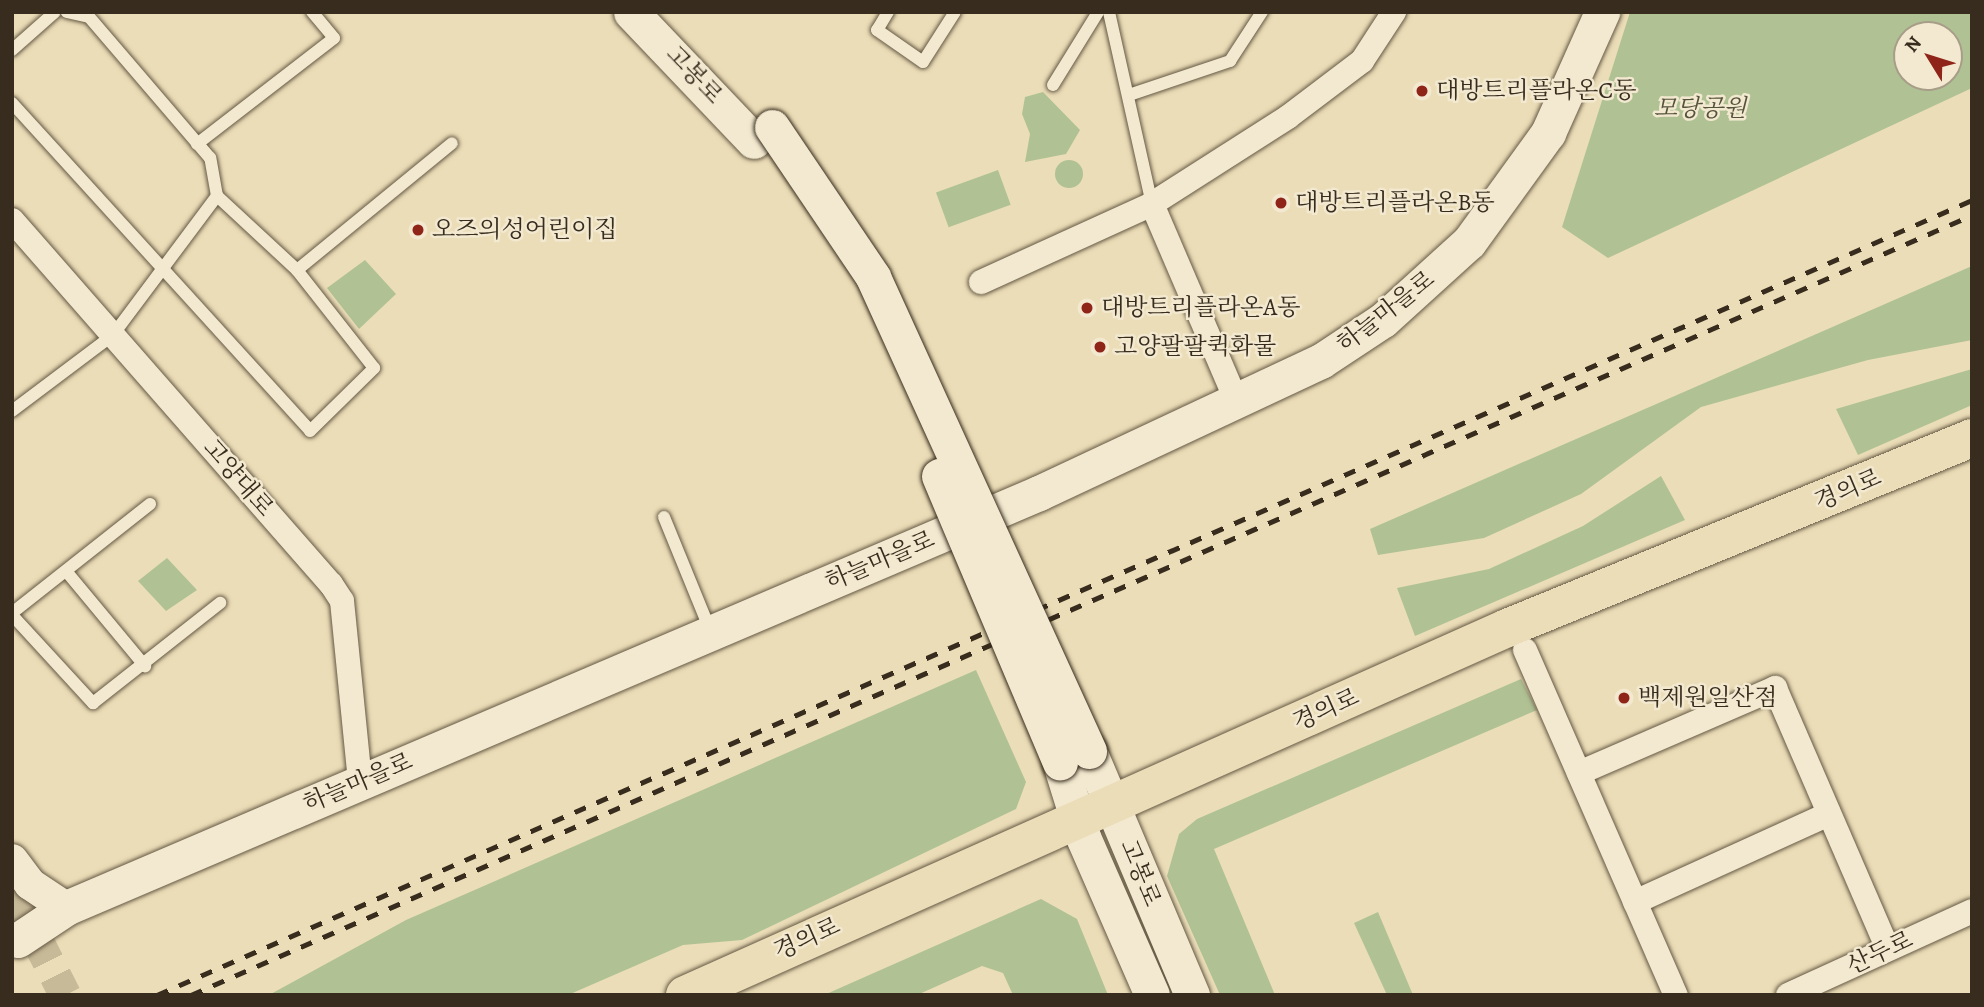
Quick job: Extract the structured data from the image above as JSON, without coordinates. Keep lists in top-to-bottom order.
{
  "streets": {
    "main road": ["고봉로", "하늘마을로", "경의로"],
    "street": ["고양대로", "산두로"]
  },
  "crossings": [
    ["고봉로", "경의로"],
    ["하늘마을로", "고양대로"]
  ],
  "parks": ["모당공원"],
  "places": [
    "대방트리플라온C동",
    "대방트리플라온B동",
    "오즈의성어린이집",
    "대방트리플라온A동",
    "고양팔팔퀵화물",
    "백제원일산점"
  ],
  "north": "top left"
}
